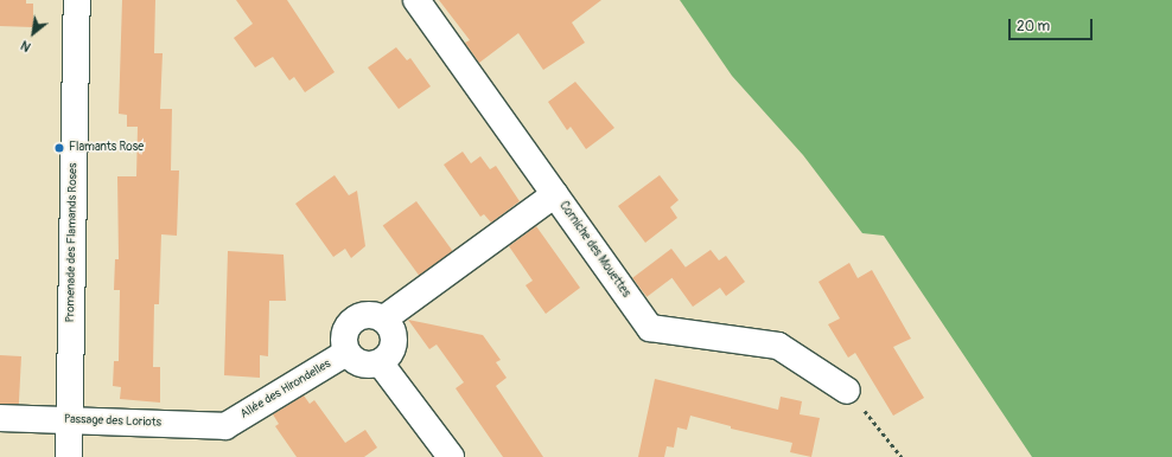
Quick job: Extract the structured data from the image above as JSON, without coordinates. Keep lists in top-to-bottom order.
{
  "streets": {
    "street": [
      "Promenade des Flamands Roses",
      "Corniche des Mouettes",
      "Allée des Hirondelles",
      "Passage des Loriots"
    ]
  },
  "crossings": [
    ["Promenade des Flamands Roses", "Passage des Loriots"],
    ["Allée des Hirondelles", "Passage des Loriots"]
  ],
  "places": ["Flamants Rose"],
  "scale_bar": "20 m",
  "north": "bottom left"
}
